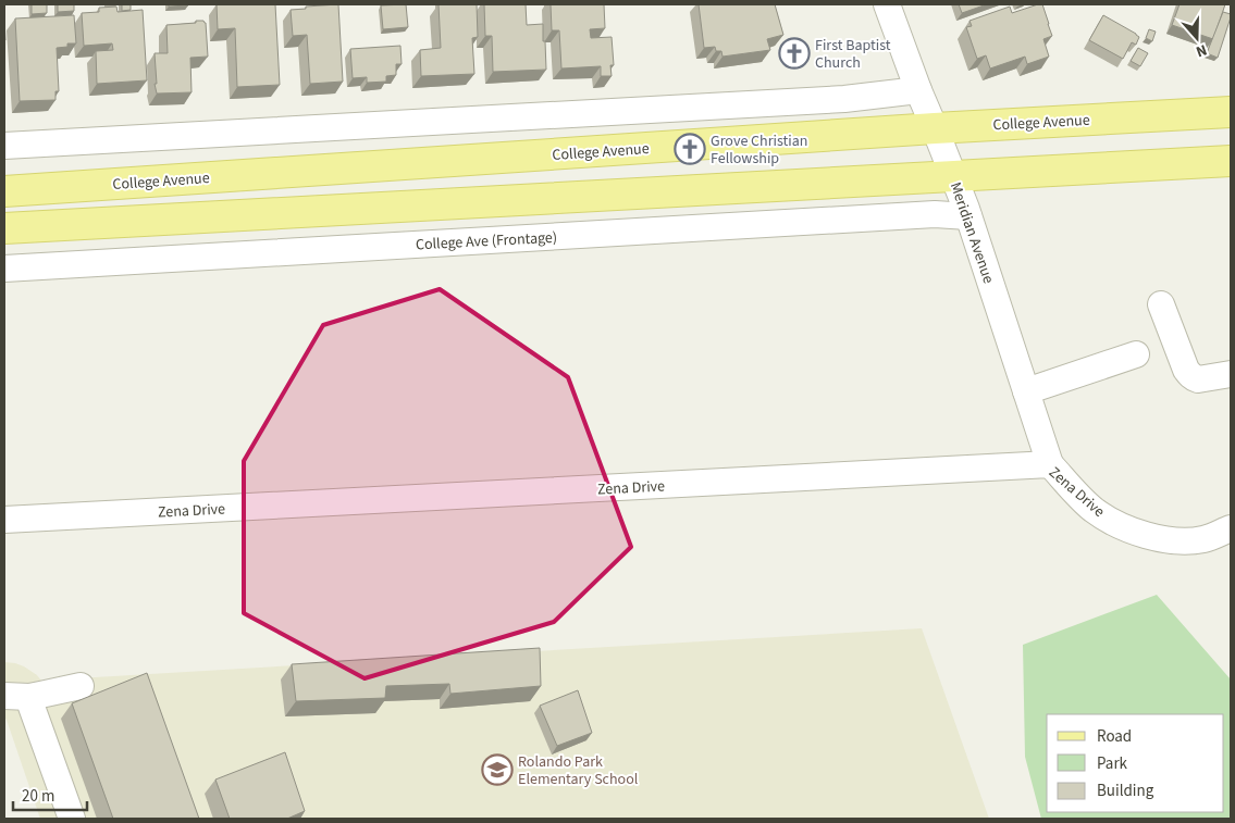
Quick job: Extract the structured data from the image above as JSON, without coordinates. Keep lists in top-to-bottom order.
{
  "streets": {
    "main road": ["College Avenue"],
    "street": ["Meridian Avenue", "College Ave (Frontage)", "Zena Drive"]
  },
  "crossings": [
    ["College Avenue", "Meridian Avenue"],
    ["Meridian Avenue", "College Ave (Frontage)"],
    ["Meridian Avenue", "Zena Drive"]
  ],
  "places": {
    "church": ["First Baptist Church", "Grove Christian Fellowship"],
    "school or university": ["Rolando Park Elementary School"]
  },
  "legend": ["Road", "Park", "Building"],
  "scale_bar": "20 m",
  "north": "bottom"
}
